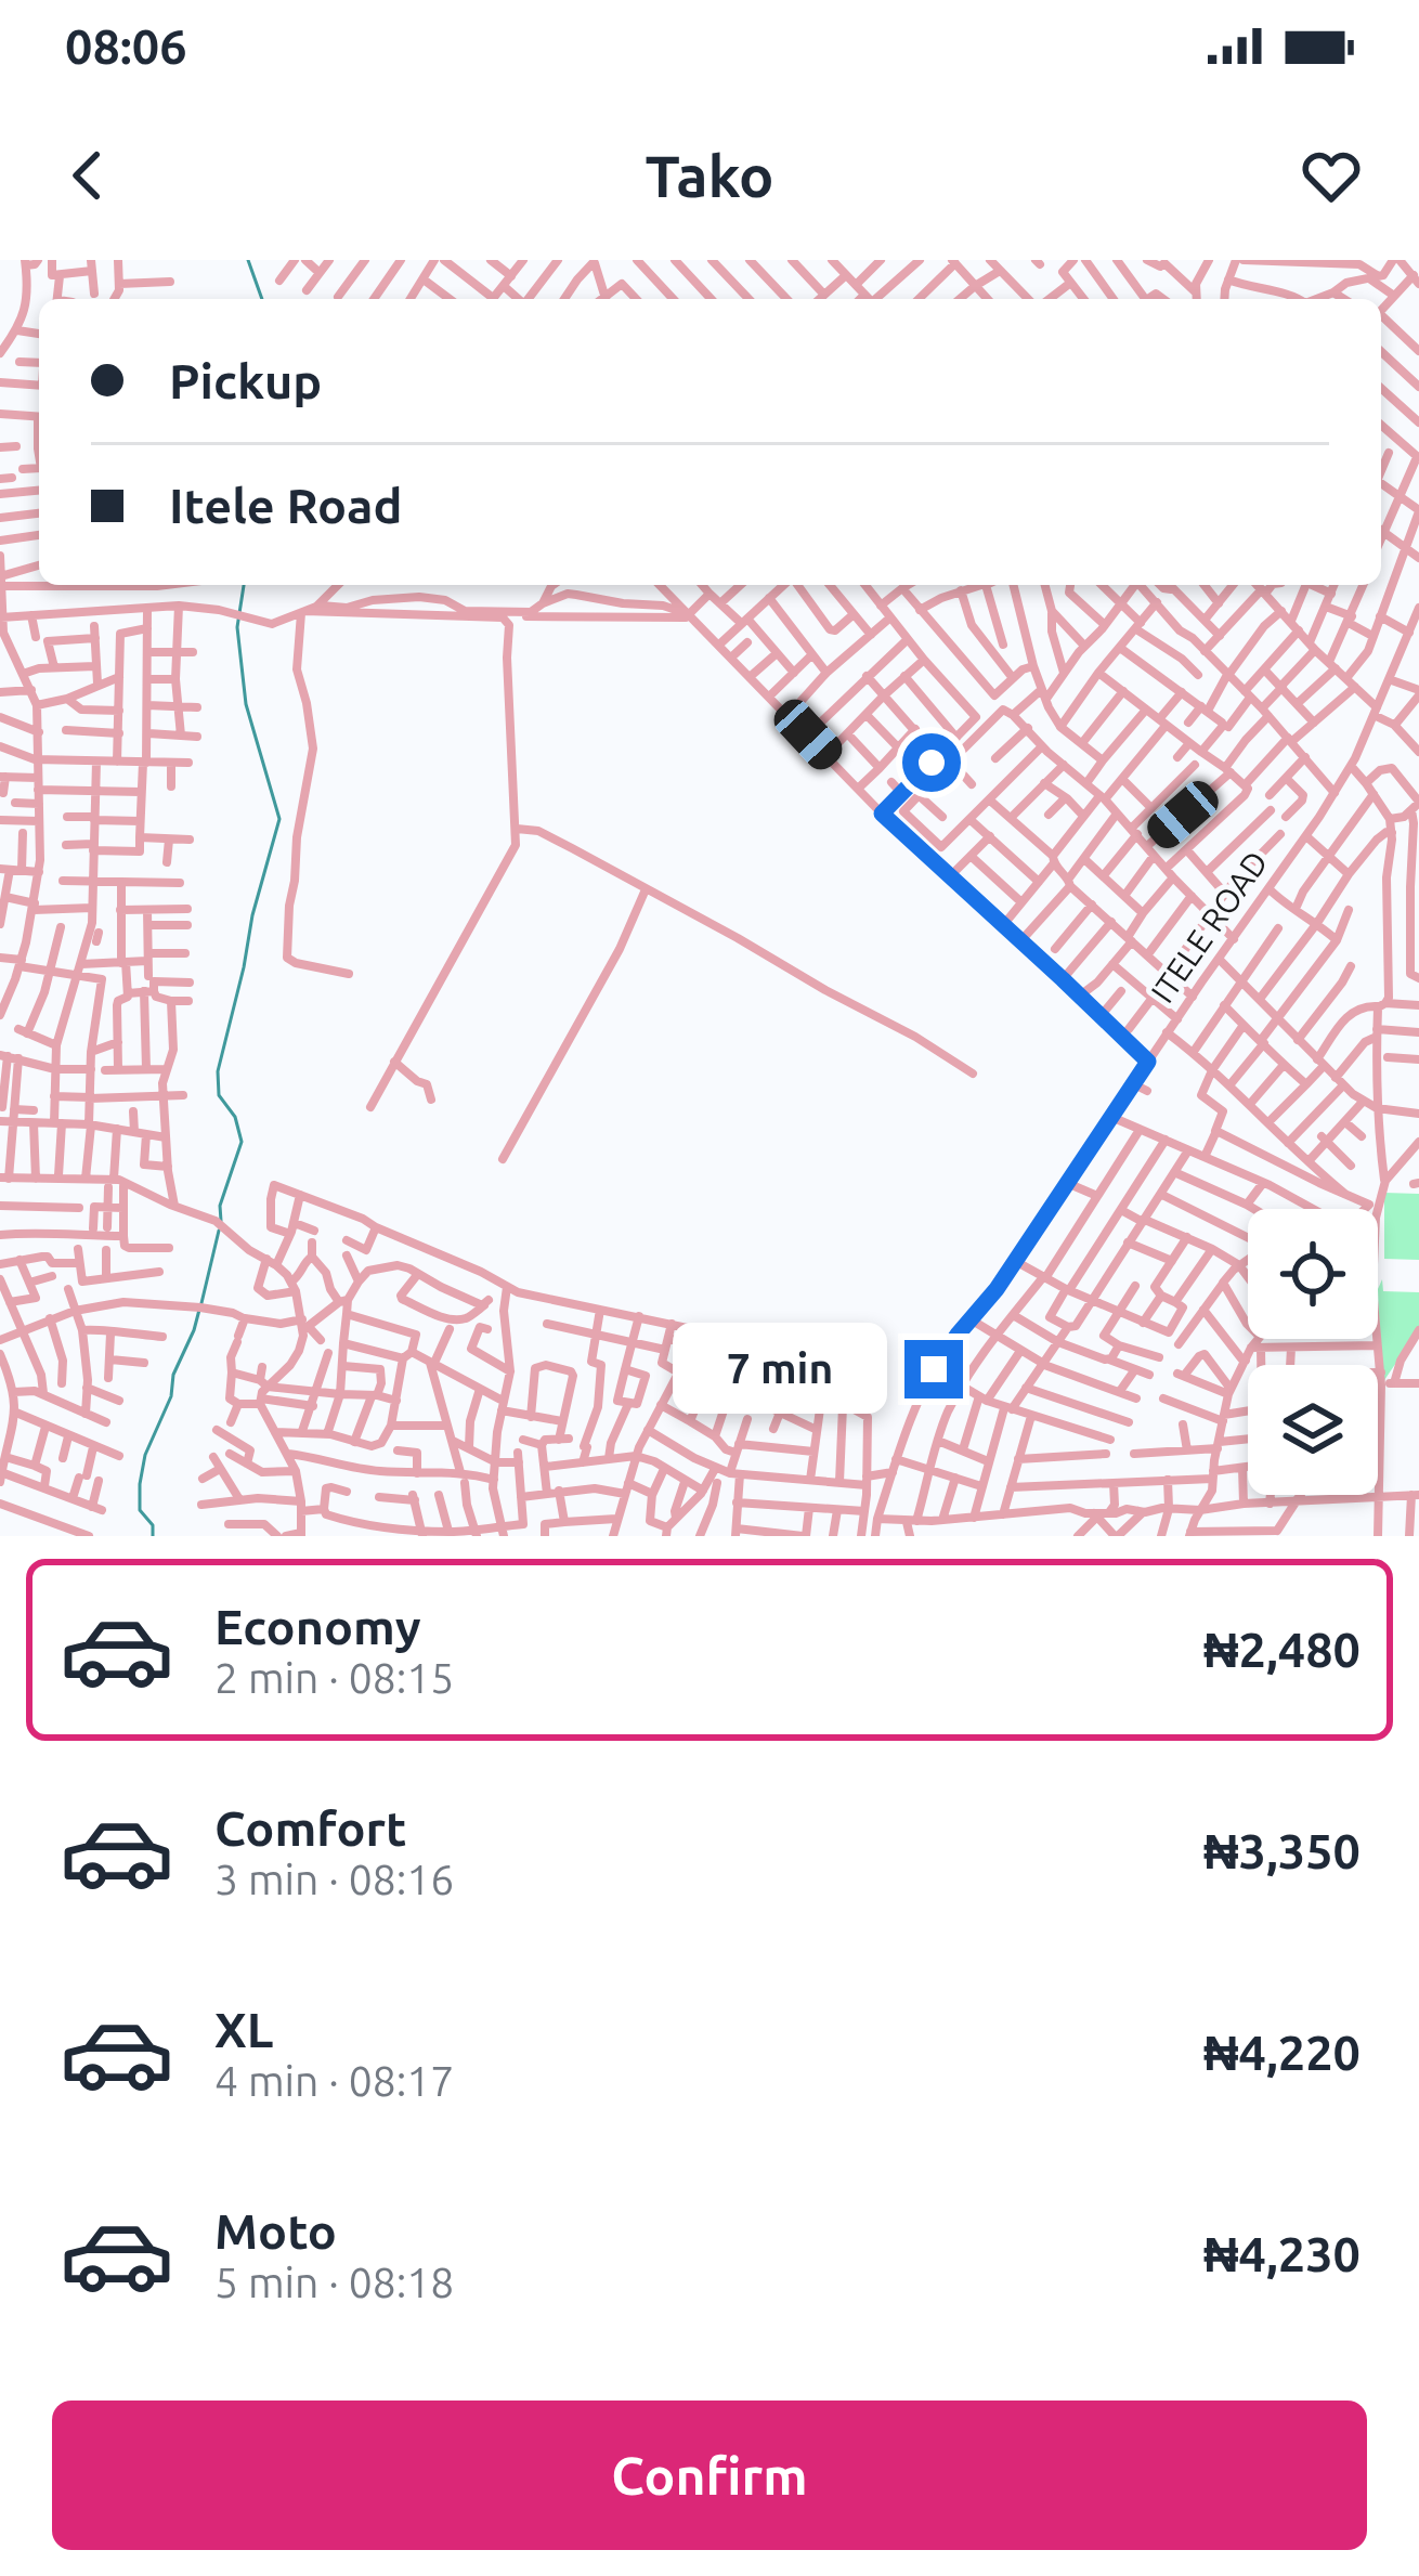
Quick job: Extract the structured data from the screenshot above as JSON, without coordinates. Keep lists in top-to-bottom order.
{
  "streets": {
    "street": ["ITELE ROAD"]
  },
  "page": {
    "status": "08:06",
    "header": "Tako",
    "banner": ["Pickup", "Itele Road"],
    "bubble": "7 min",
    "list": [
      {
        "name": "Economy",
        "note": "2 min · 08:15",
        "value": "₦2,480"
      },
      {
        "name": "Comfort",
        "note": "3 min · 08:16",
        "value": "₦3,350"
      },
      {
        "name": "XL",
        "note": "4 min · 08:17",
        "value": "₦4,220"
      },
      {
        "name": "Moto",
        "note": "5 min · 08:18",
        "value": "₦4,230"
      }
    ],
    "buttons": "Confirm"
  }
}
